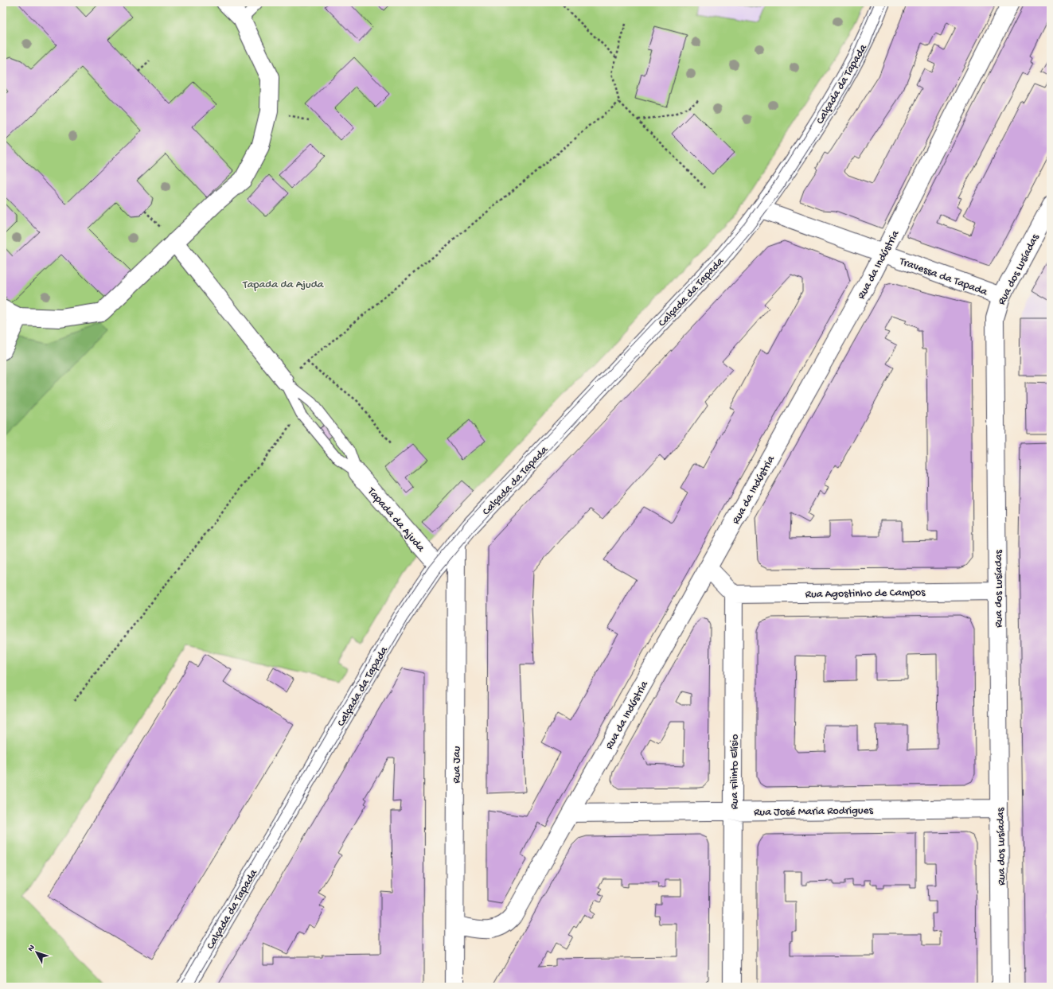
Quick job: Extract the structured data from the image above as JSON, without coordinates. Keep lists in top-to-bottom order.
{
  "streets": {
    "street": [
      "Calçada da Tapada",
      "Rua da Indústria",
      "Rua dos Lusíadas",
      "Travessa da Tapada",
      "Tapada da Ajuda",
      "Rua Agostinho de Campos",
      "Rua Jau",
      "Rua Filinto Elísio",
      "Rua José Maria Rodrigues"
    ]
  },
  "crossings": [
    ["Calçada da Tapada", "Travessa da Tapada"],
    ["Calçada da Tapada", "Tapada da Ajuda"],
    ["Calçada da Tapada", "Rua Jau"],
    ["Rua da Indústria", "Travessa da Tapada"],
    ["Rua da Indústria", "Rua Jau"],
    ["Rua da Indústria", "Rua José Maria Rodrigues"],
    ["Rua dos Lusíadas", "Travessa da Tapada"],
    ["Rua dos Lusíadas", "Rua Agostinho de Campos"],
    ["Rua dos Lusíadas", "Rua José Maria Rodrigues"],
    ["Rua Agostinho de Campos", "Rua Filinto Elísio"],
    ["Rua Filinto Elísio", "Rua José Maria Rodrigues"]
  ],
  "parks": ["Tapada da Ajuda"],
  "north": "top left"
}
